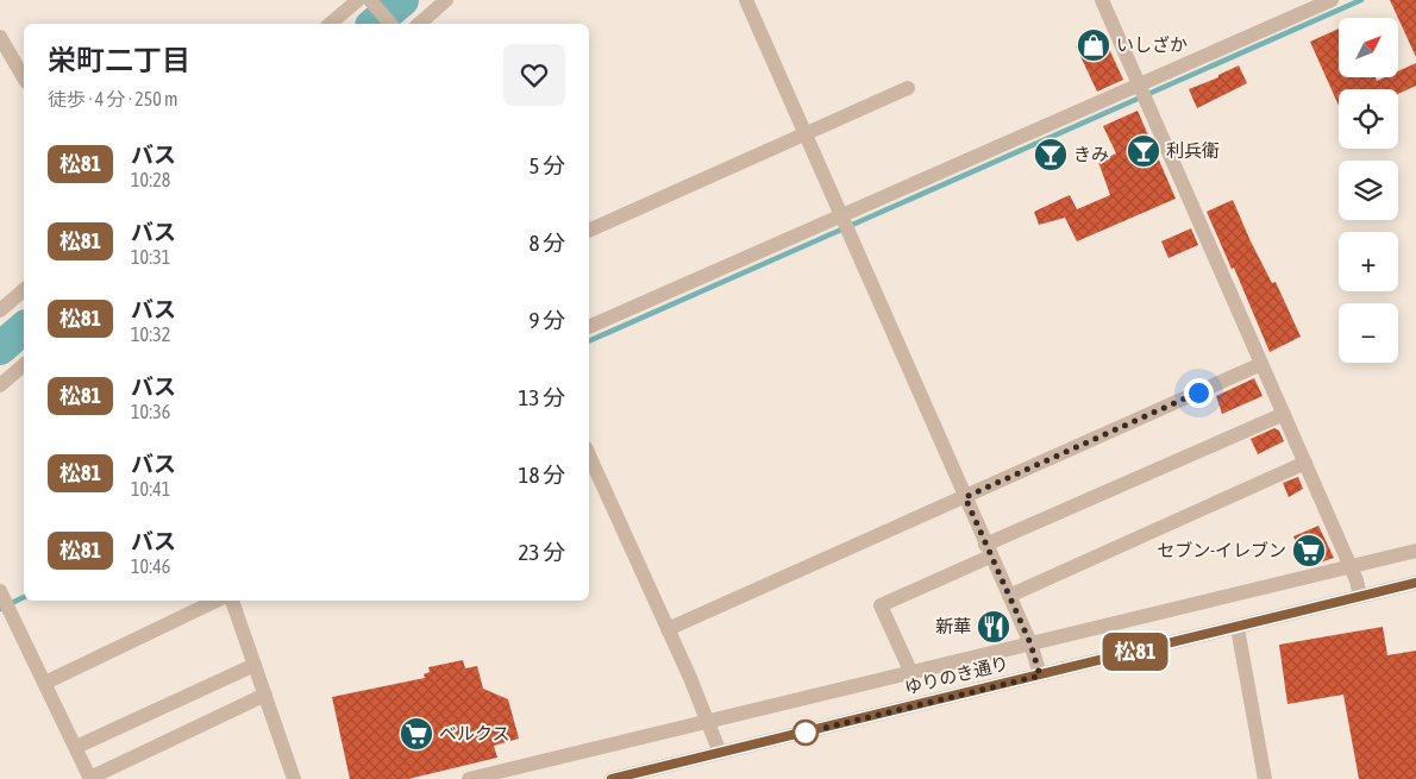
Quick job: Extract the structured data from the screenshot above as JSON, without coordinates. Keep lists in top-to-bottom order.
{
  "streets": {
    "street": ["ゆりのき通り"]
  },
  "places": {
    "shop": ["いしざか"],
    "bar": ["利兵衛", "きみ"],
    "supermarket": ["セブン-イレブン", "ベルクス"],
    "restaurant": ["新華"]
  },
  "lines": ["bus line 松81"],
  "north": "top right",
  "page": {
    "on_map": "松81",
    "map_buttons": ["+", "−"],
    "heading": ["栄町二丁目", "徒歩 · 4 分 · 250 m"],
    "list": [
      {
        "mark": "松81",
        "name": "バス",
        "note": "10:28",
        "value": "5 分"
      },
      {
        "mark": "松81",
        "name": "バス",
        "note": "10:31",
        "value": "8 分"
      },
      {
        "mark": "松81",
        "name": "バス",
        "note": "10:32",
        "value": "9 分"
      },
      {
        "mark": "松81",
        "name": "バス",
        "note": "10:36",
        "value": "13 分"
      },
      {
        "mark": "松81",
        "name": "バス",
        "note": "10:41",
        "value": "18 分"
      },
      {
        "mark": "松81",
        "name": "バス",
        "note": "10:46",
        "value": "23 分"
      }
    ]
  }
}
